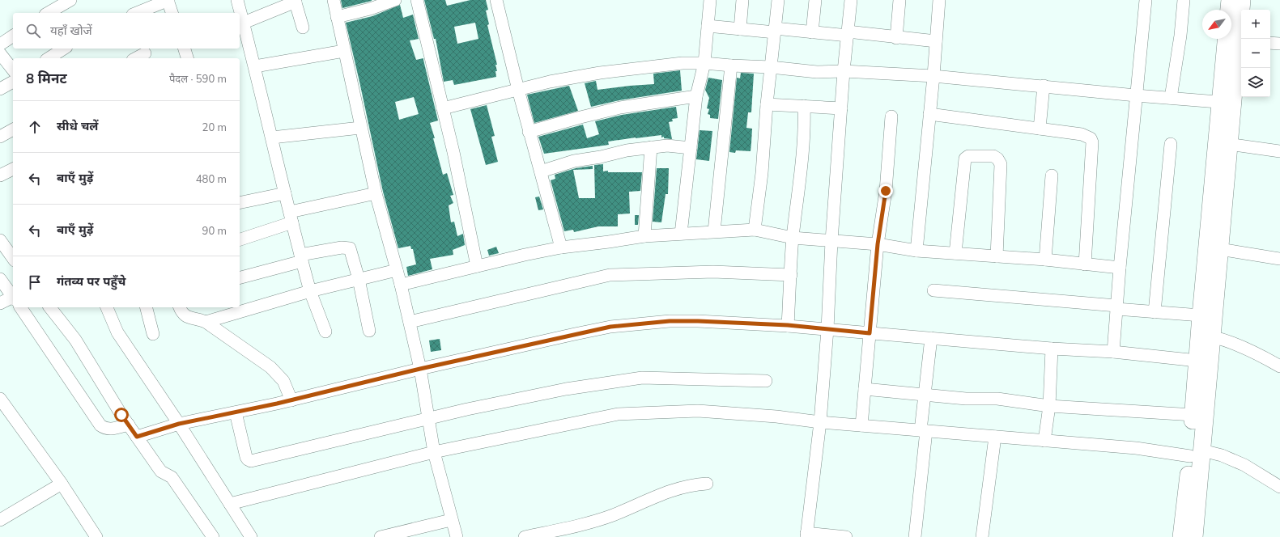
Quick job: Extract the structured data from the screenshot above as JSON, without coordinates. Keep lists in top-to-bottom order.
{
  "north": "bottom left",
  "page": {
    "map_buttons": ["+", "−"],
    "search": "यहाँ खोजें",
    "heading": ["8 मिनट", "पैदल · 590 m"],
    "list": [
      ["सीधे चलें", "20 m"],
      ["बाएँ मुड़ें", "480 m"],
      ["बाएँ मुड़ें", "90 m"],
      "गंतव्य पर पहुँचे"
    ]
  }
}
